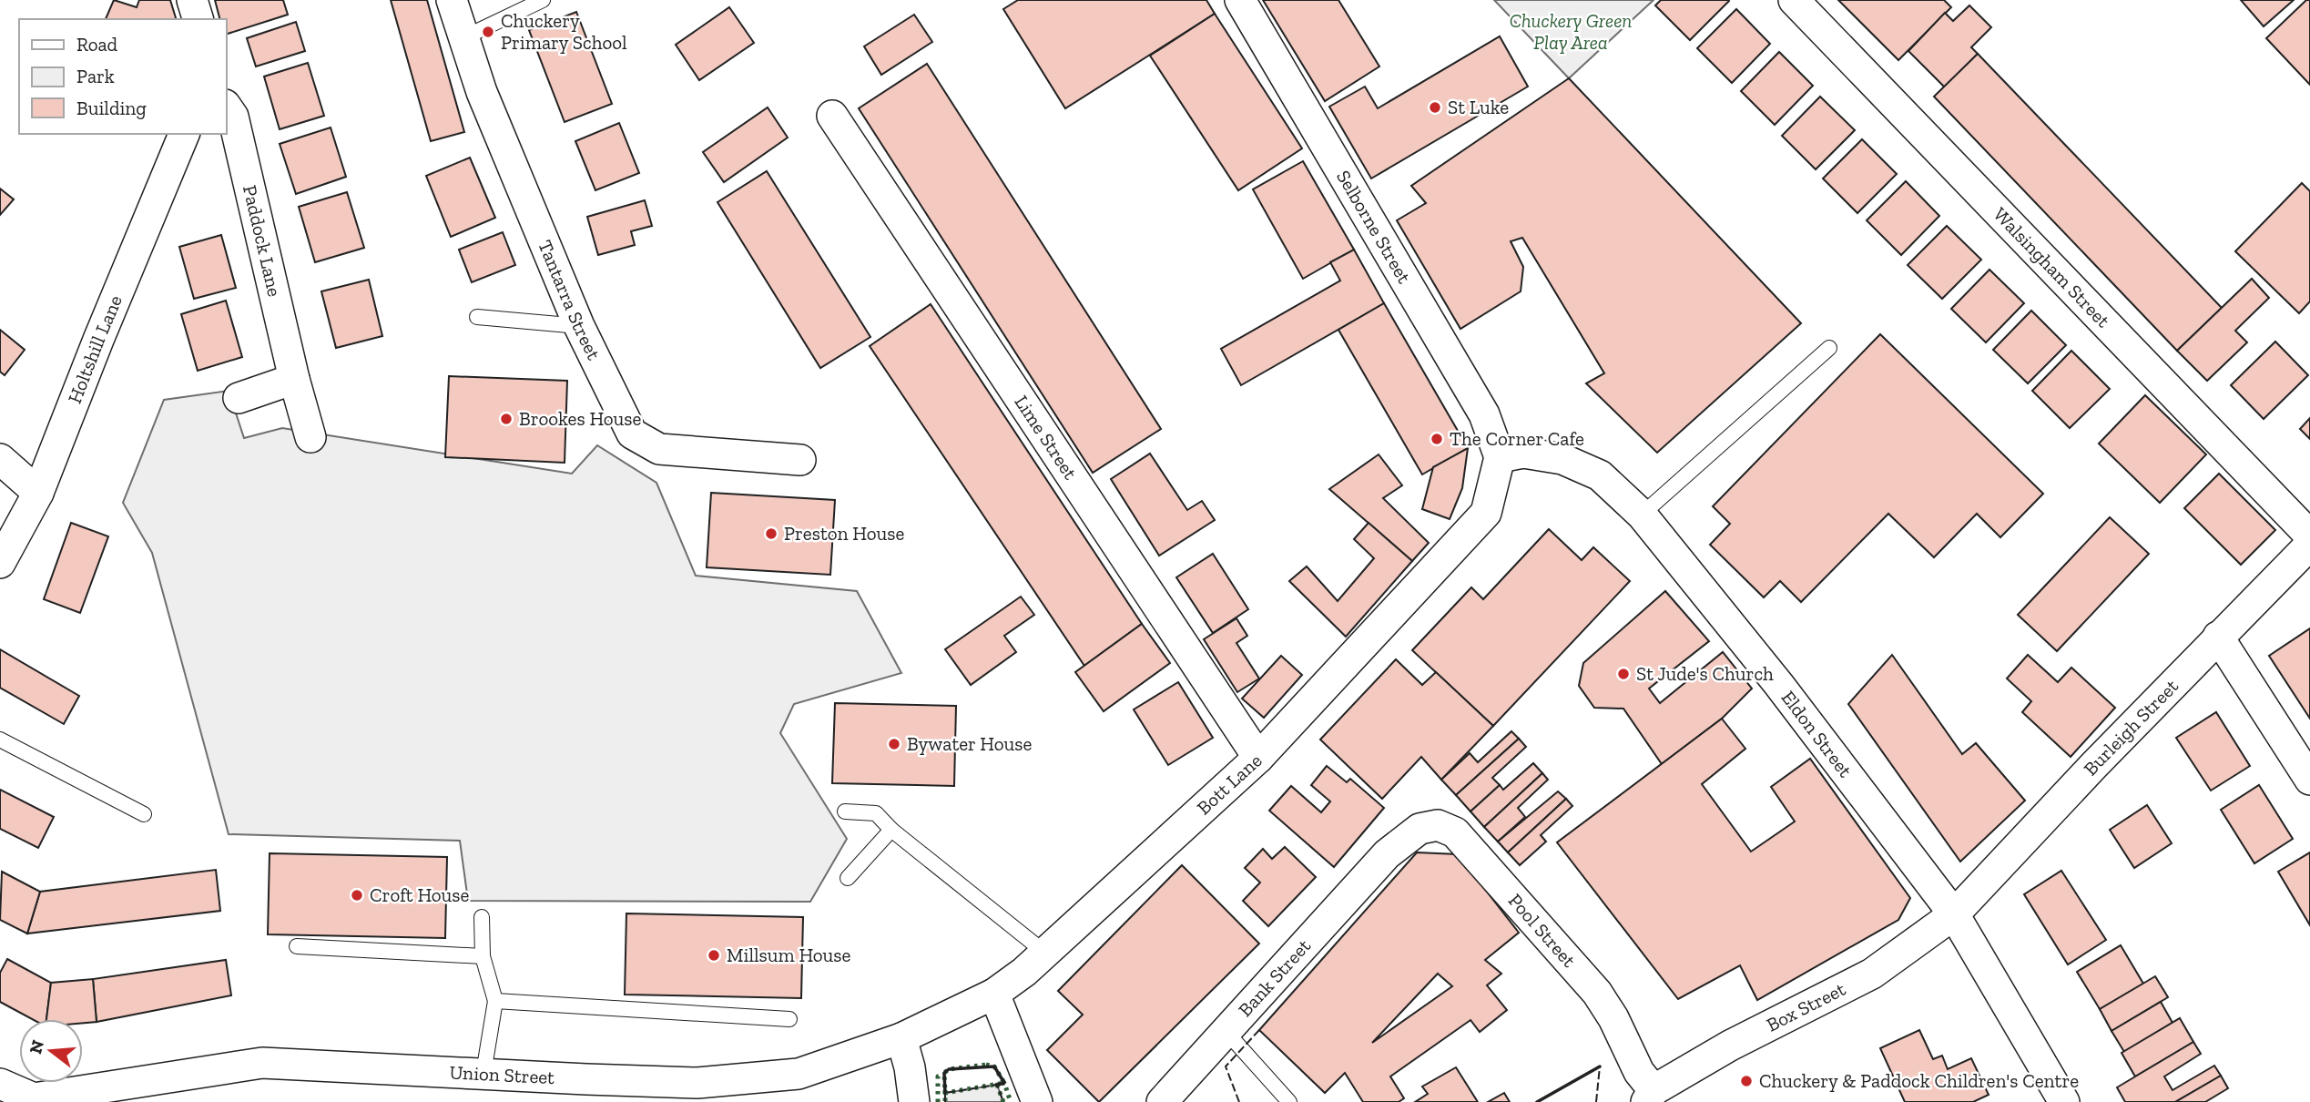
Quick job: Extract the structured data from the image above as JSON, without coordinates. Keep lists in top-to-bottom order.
{
  "streets": {
    "street": [
      "Selborne Street",
      "Paddock Lane",
      "Walsingham Street",
      "Tantarra Street",
      "Holtshill Lane",
      "Lime Street",
      "Burleigh Street",
      "Eldon Street",
      "Bott Lane",
      "Pool Street",
      "Bank Street",
      "Box Street",
      "Union Street"
    ]
  },
  "crossings": [
    ["Selborne Street", "Eldon Street"],
    ["Selborne Street", "Bott Lane"],
    ["Lime Street", "Bott Lane"],
    ["Burleigh Street", "Eldon Street"],
    ["Burleigh Street", "Box Street"],
    ["Eldon Street", "Bott Lane"],
    ["Eldon Street", "Box Street"],
    ["Bott Lane", "Union Street"],
    ["Pool Street", "Bank Street"],
    ["Pool Street", "Box Street"]
  ],
  "parks": ["Chuckery Green Play Area"],
  "places": [
    "Chuckery Primary School",
    "St Luke",
    "Brookes House",
    "The Corner Cafe",
    "Preston House",
    "St Jude's Church",
    "Bywater House",
    "Croft House",
    "Millsum House",
    "Chuckery & Paddock Children's Centre"
  ],
  "legend": ["Road", "Park", "Building"],
  "north": "left"
}
